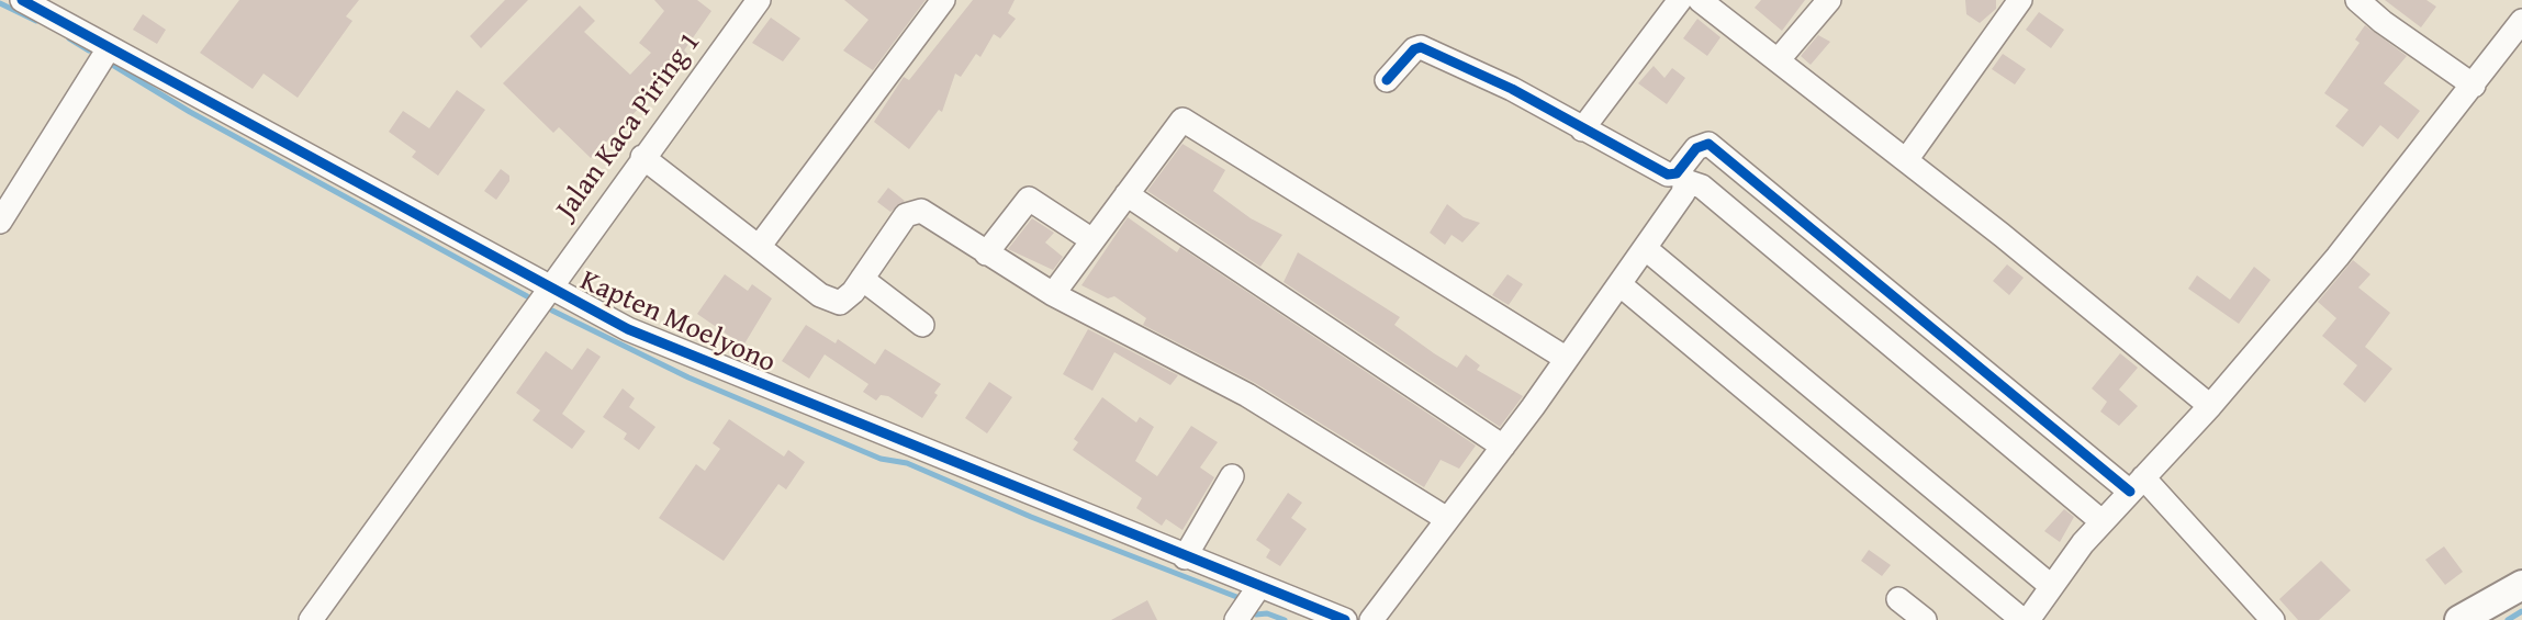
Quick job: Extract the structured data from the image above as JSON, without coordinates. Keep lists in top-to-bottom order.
{
  "streets": {
    "street": ["Jalan Kaca Piring 1", "Kapten Moelyono"]
  },
  "crossings": [
    ["Jalan Kaca Piring 1", "Kapten Moelyono"]
  ]
}
